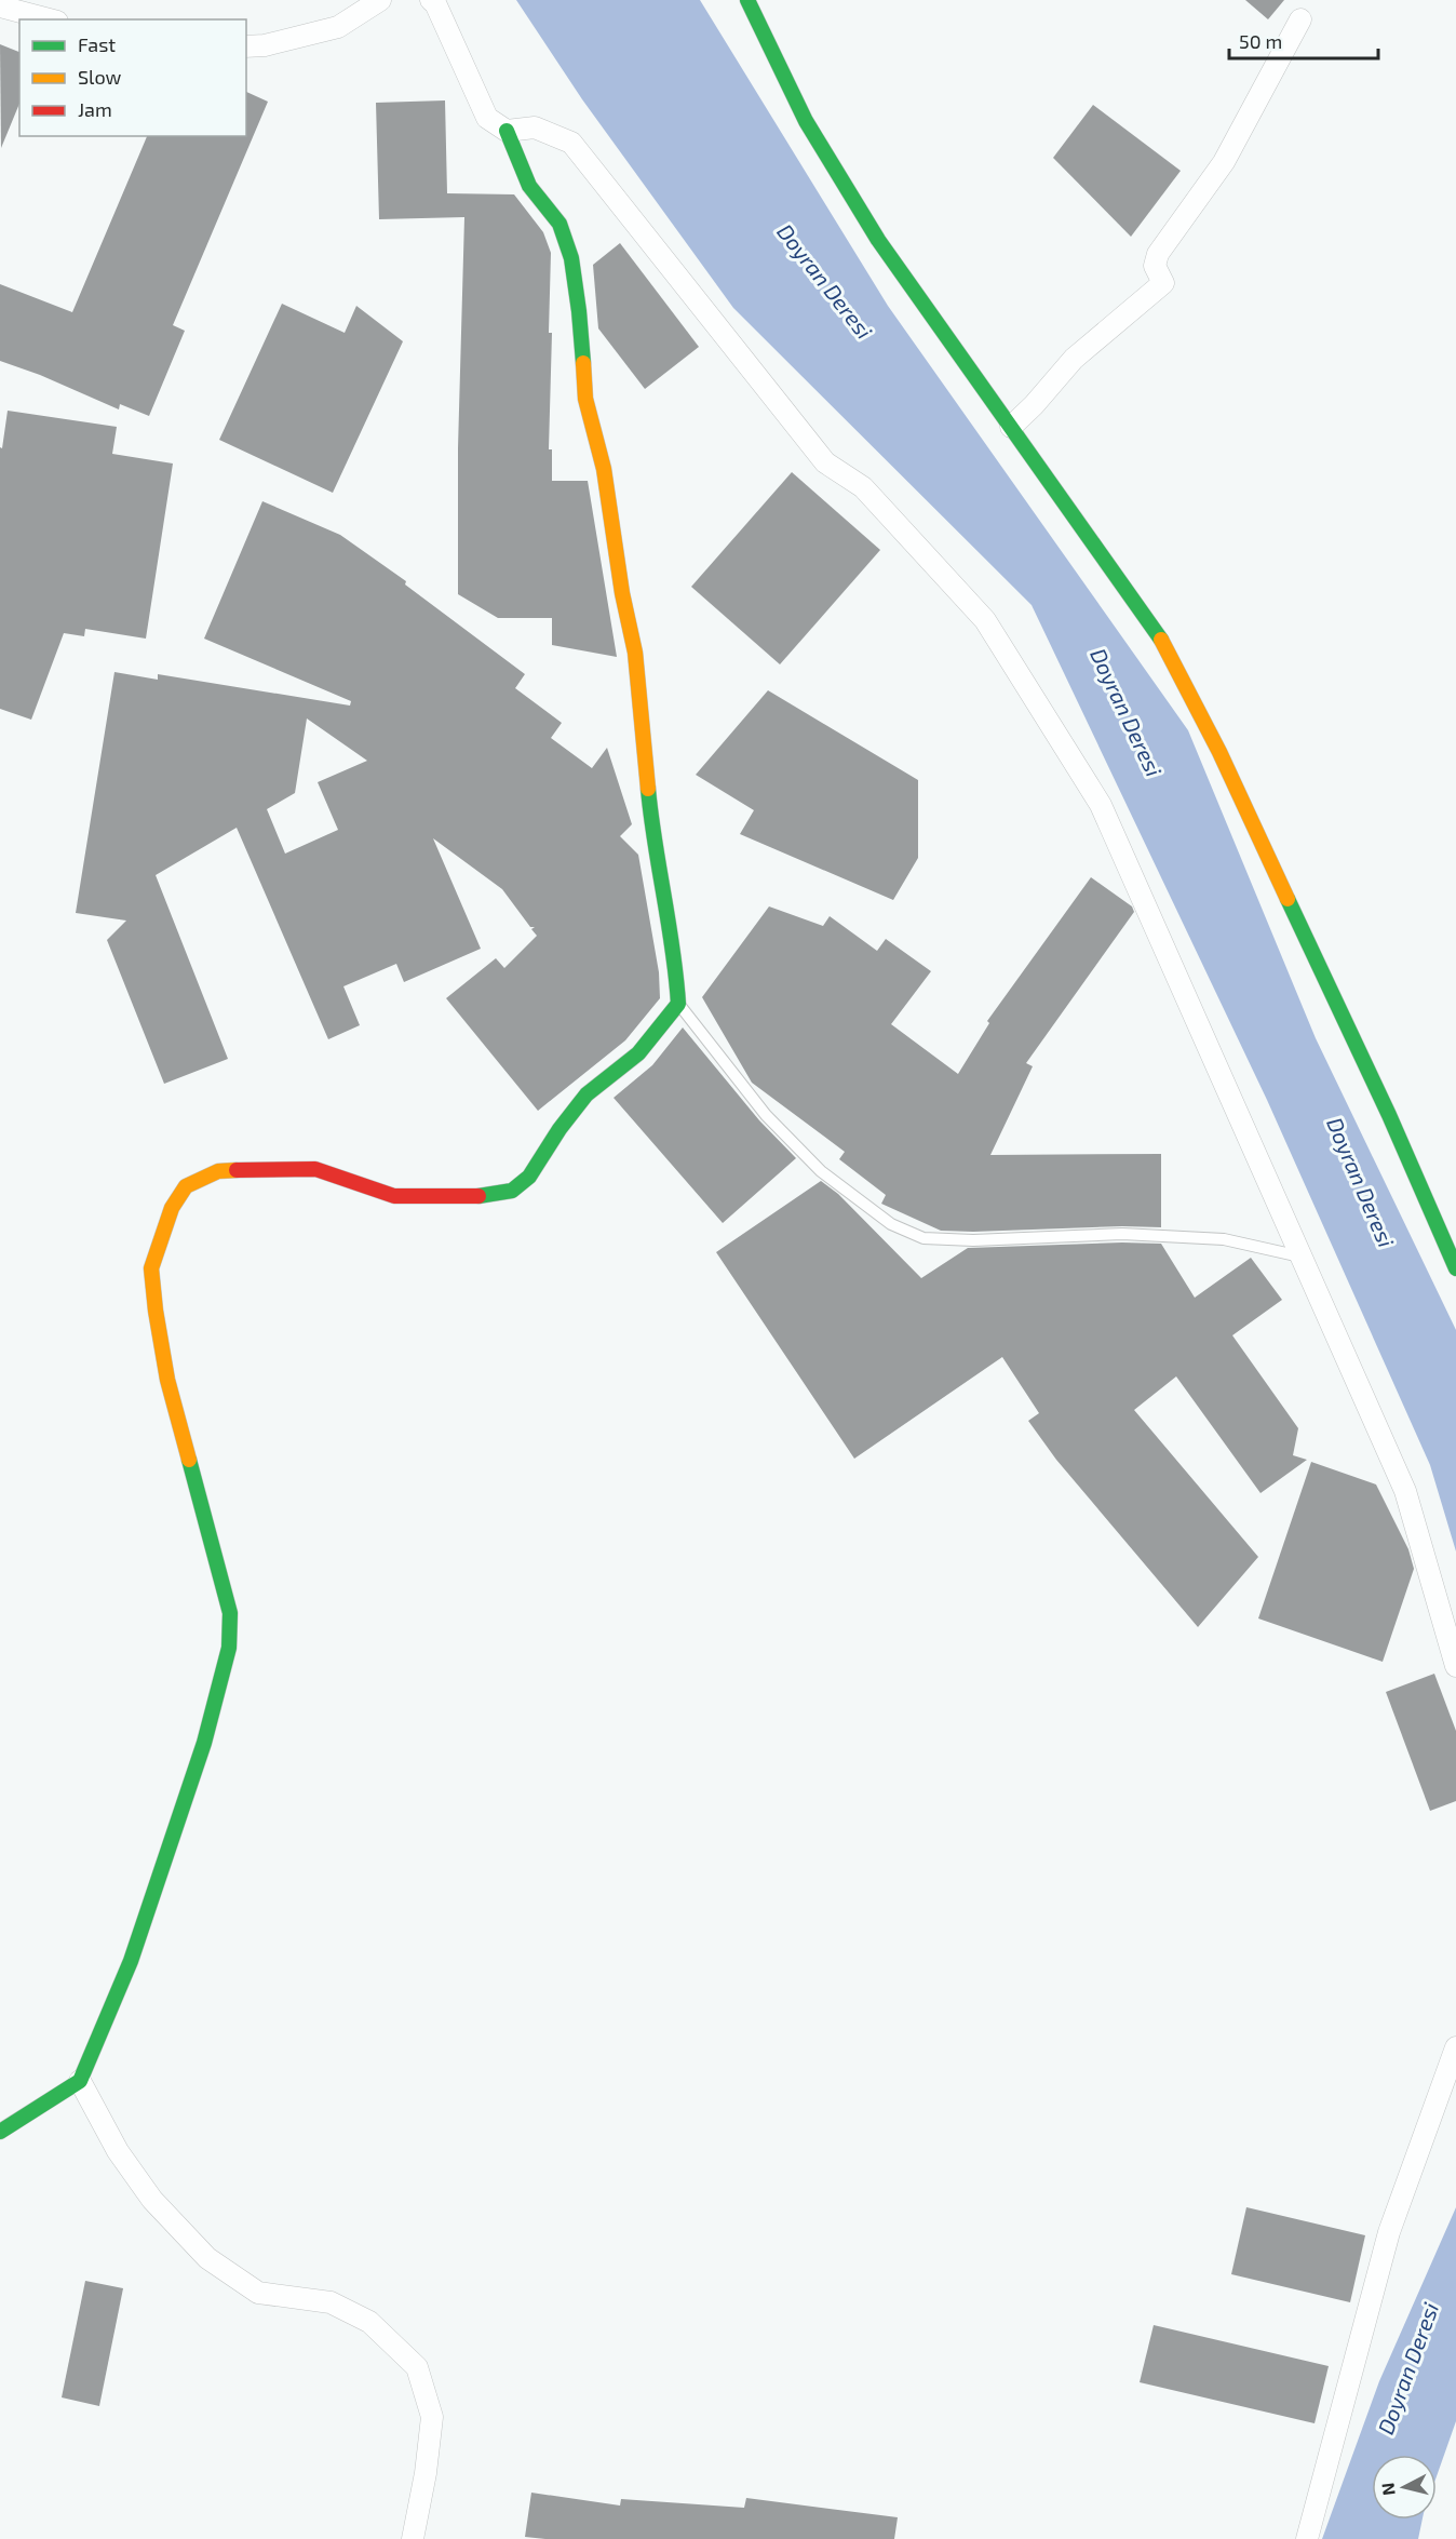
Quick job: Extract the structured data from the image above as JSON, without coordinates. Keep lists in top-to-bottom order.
{
  "water": ["Doyran Deresi"],
  "legend": ["Fast", "Slow", "Jam"],
  "scale_bar": "50 m",
  "north": "left"
}
